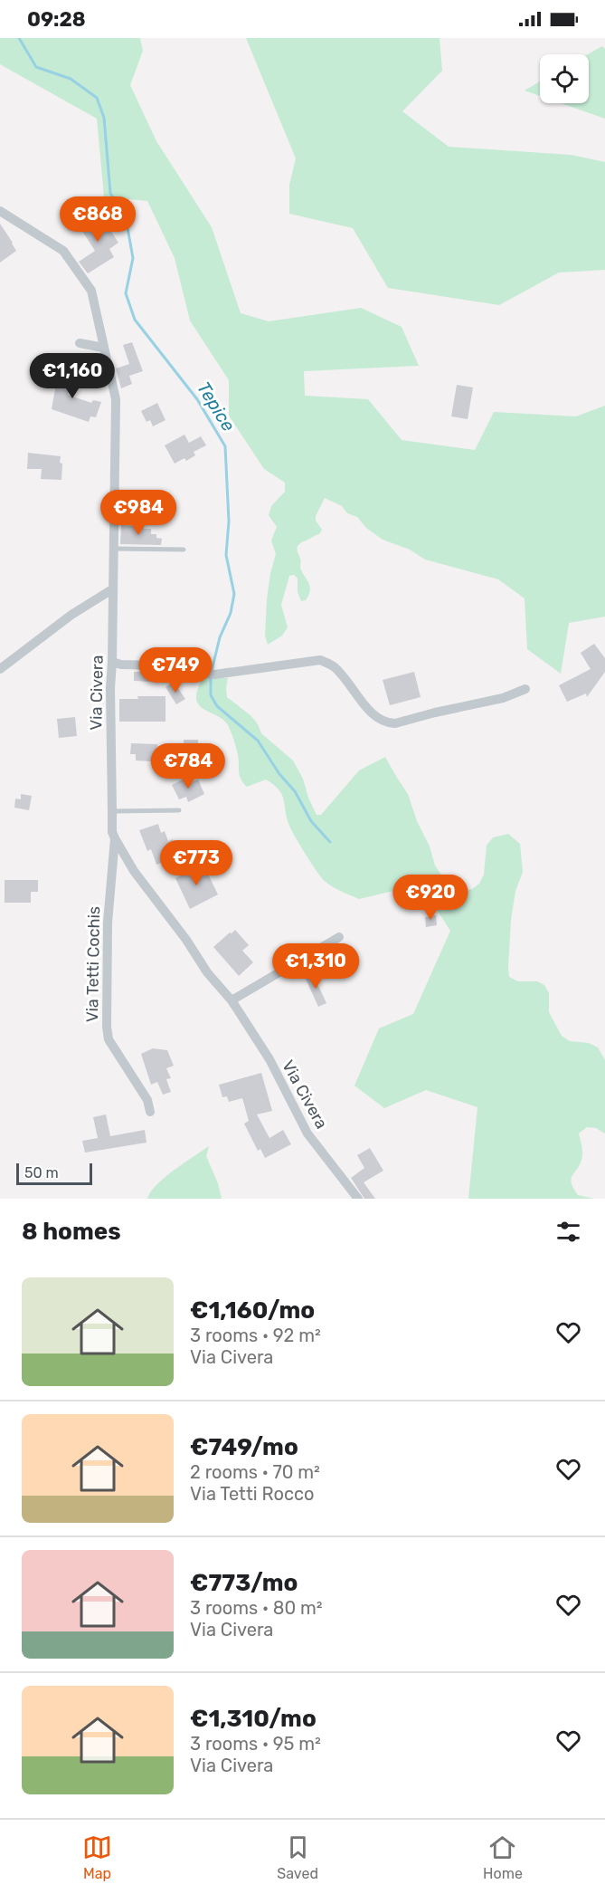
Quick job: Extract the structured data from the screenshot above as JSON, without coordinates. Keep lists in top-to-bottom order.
{
  "streets": {
    "street": ["Via Civera", "Via Tetti Cochis"]
  },
  "crossings": [
    ["Via Civera", "Via Tetti Cochis"]
  ],
  "water": ["Tepice"],
  "scale_bar": "50 m",
  "page": {
    "status": "09:28",
    "price": [
      "€868",
      "€1,160",
      "€984",
      "€749",
      "€784",
      "€773",
      "€920",
      "€1,310"
    ],
    "scale": "50 m",
    "heading": "8 homes",
    "list": [
      {
        "name": "€1,160/mo",
        "note": "3 rooms · 92 m² · Via Civera"
      },
      {
        "name": "€749/mo",
        "note": "2 rooms · 70 m² · Via Tetti Rocco"
      },
      {
        "name": "€773/mo",
        "note": "3 rooms · 80 m² · Via Civera"
      },
      {
        "name": "€1,310/mo",
        "note": "3 rooms · 95 m² · Via Civera"
      }
    ],
    "tabs": ["Map", "Saved", "Home"]
  }
}
